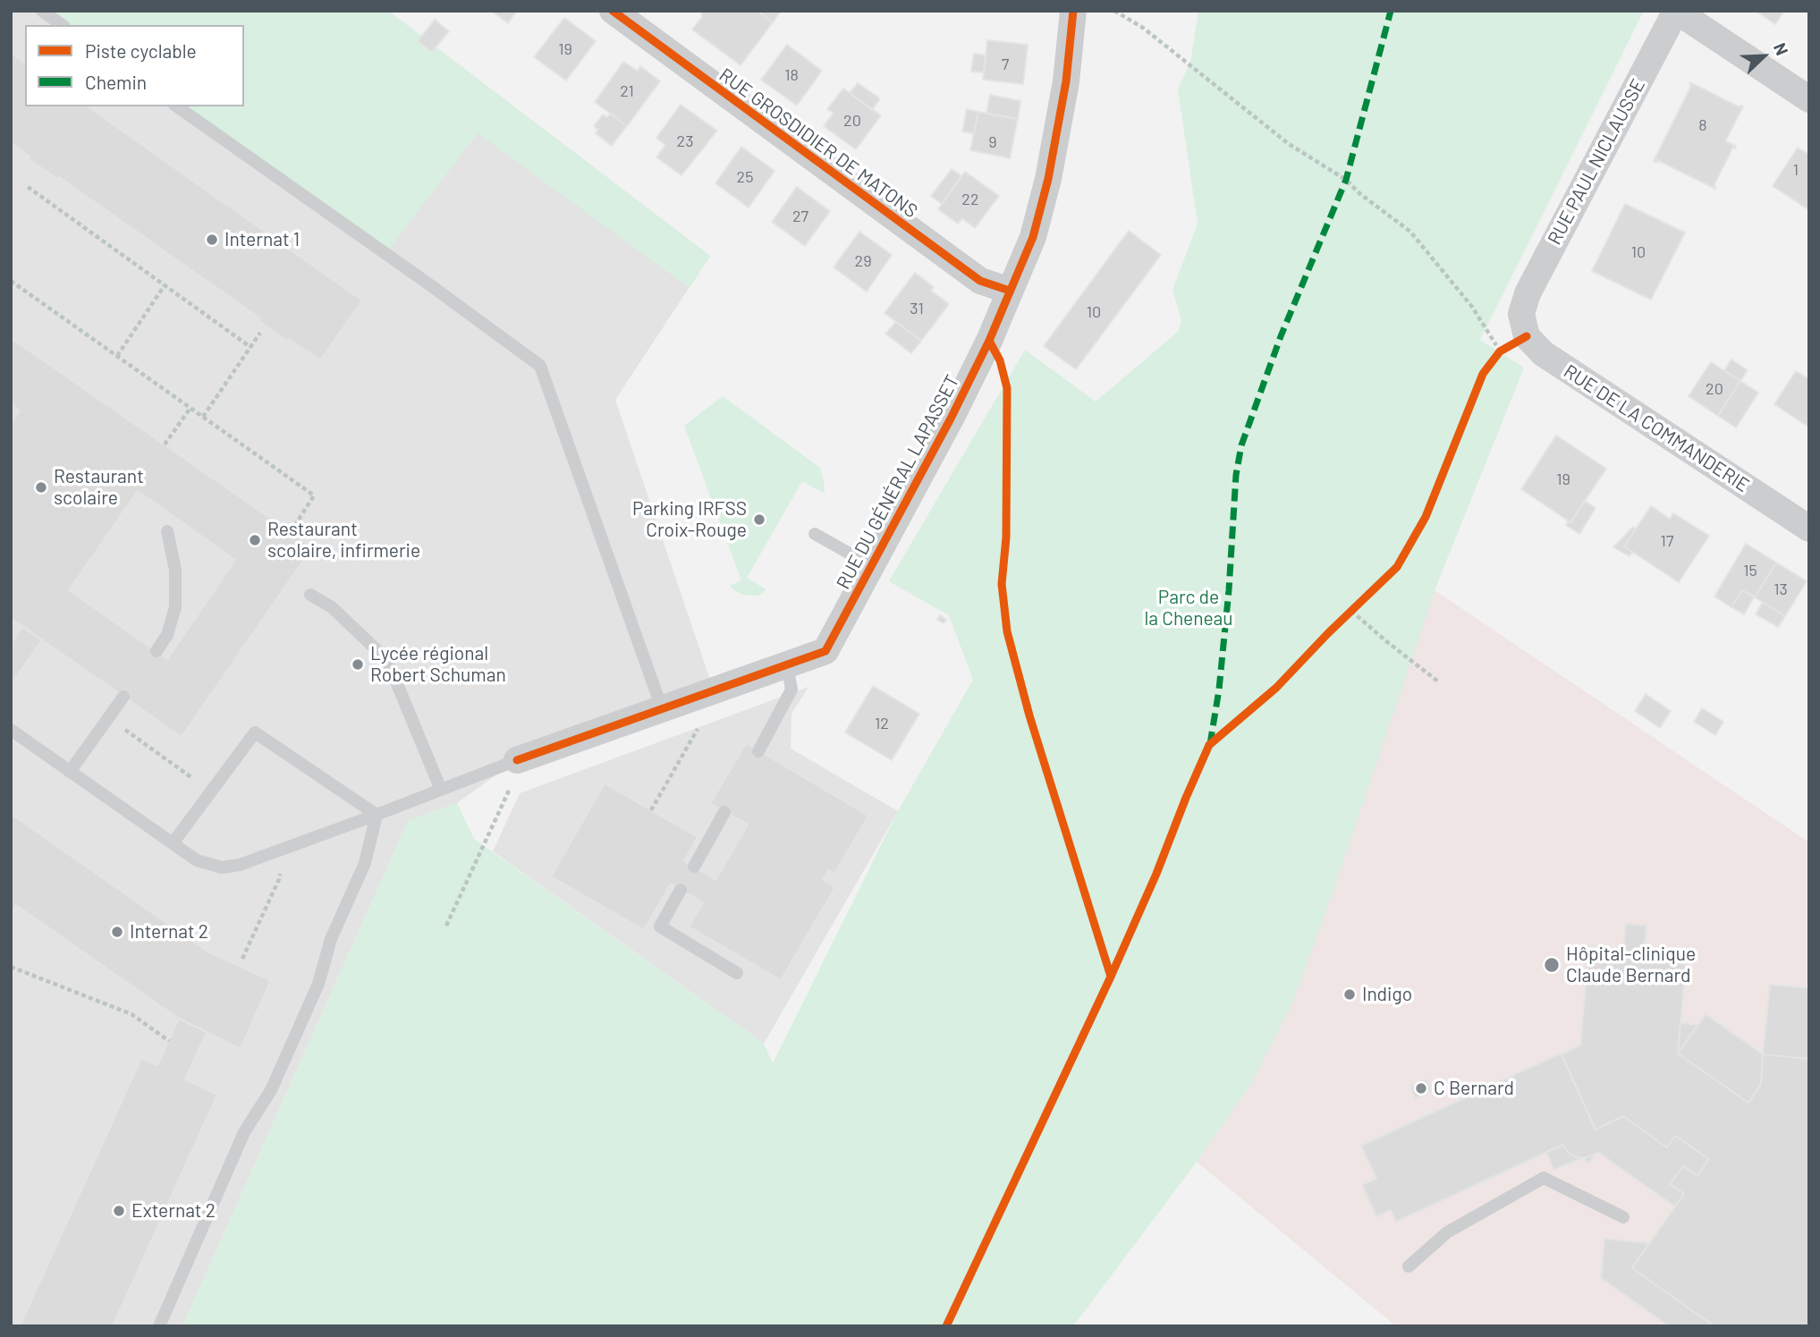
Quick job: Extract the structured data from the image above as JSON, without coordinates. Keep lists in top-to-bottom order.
{
  "streets": {
    "street": [
      "RUE GROSDIDIER DE MATONS",
      "RUE PAUL NICLAUSSE",
      "RUE DE LA COMMANDERIE",
      "RUE DU GÉNÉRAL LAPASSET"
    ]
  },
  "crossings": [
    ["RUE GROSDIDIER DE MATONS", "RUE DU GÉNÉRAL LAPASSET"],
    ["RUE PAUL NICLAUSSE", "RUE DE LA COMMANDERIE"]
  ],
  "parks": ["Parc de la Cheneau"],
  "places": [
    "Internat 1",
    "Restaurant scolaire",
    "Parking IRFSS Croix-Rouge",
    "Restaurant scolaire, infirmerie",
    "Lycée régional Robert Schuman",
    "Internat 2",
    "Hôpital-clinique Claude Bernard",
    "Indigo",
    "C Bernard",
    "Externat 2"
  ],
  "house_numbers": [
    "19",
    "7",
    "18",
    "21",
    "20",
    "8",
    "23",
    "9",
    "1",
    "25",
    "22",
    "27",
    "10",
    "29",
    "31",
    "10",
    "20",
    "19",
    "17",
    "15",
    "13",
    "12"
  ],
  "legend": ["Piste cyclable", "Chemin"],
  "north": "top right"
}
